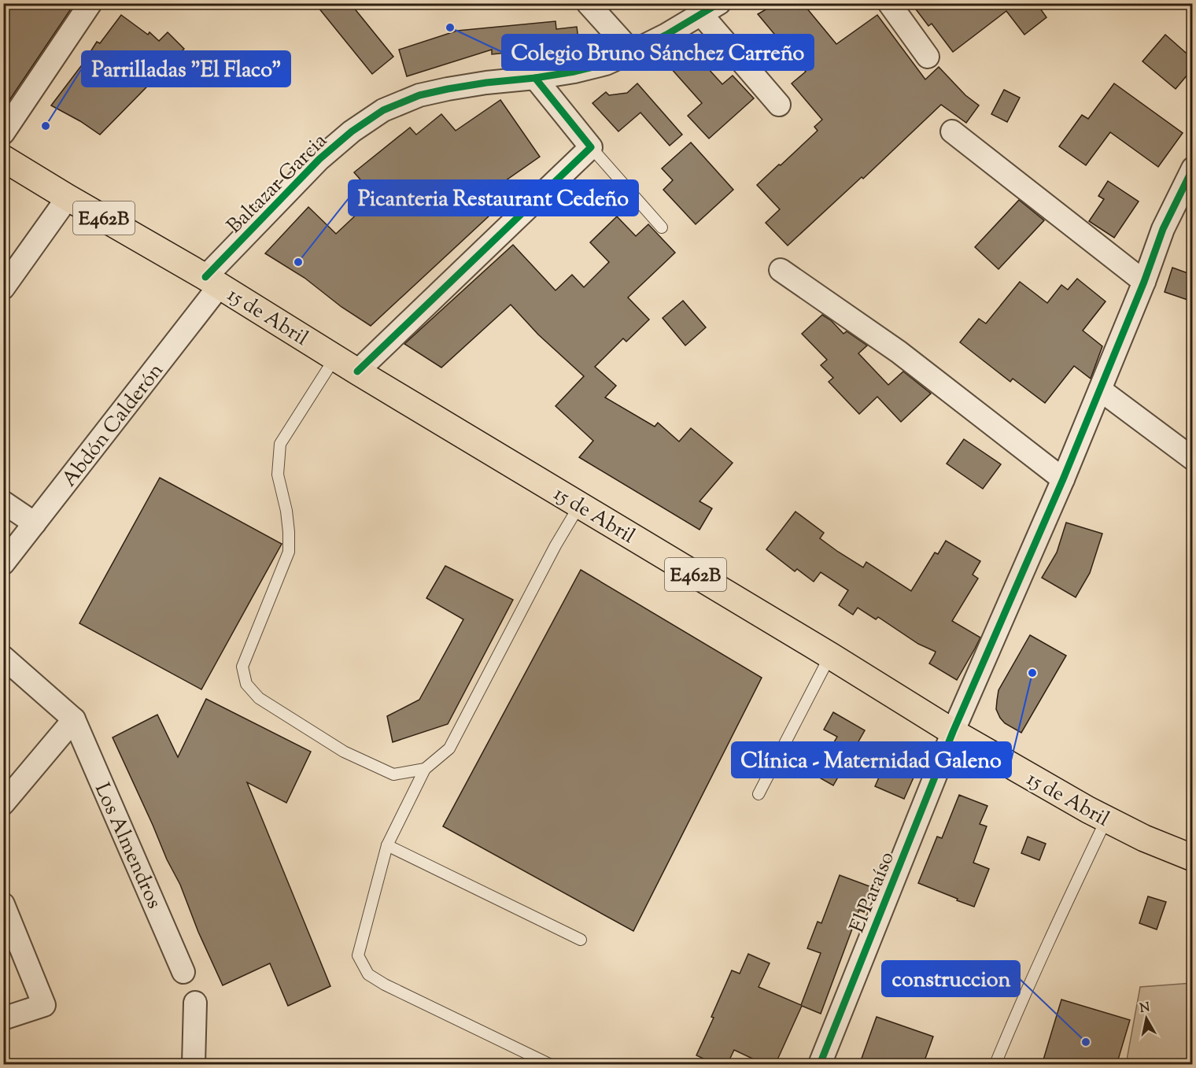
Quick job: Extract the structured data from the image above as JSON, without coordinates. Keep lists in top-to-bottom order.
{
  "streets": {
    "main road": ["E462B", "15 de Abril"],
    "street": [
      "Baltazar Garcia",
      "Abdón Calderón",
      "Los Almendros",
      "El Paraíso"
    ]
  },
  "crossings": [
    ["Baltazar Garcia", "15 de Abril"],
    ["Baltazar Garcia", "Abdón Calderón"],
    ["15 de Abril", "Abdón Calderón"],
    ["15 de Abril", "El Paraíso"]
  ],
  "places": [
    "Colegio Bruno Sánchez Carreño",
    "Parrilladas \"El Flaco\"",
    "Picanteria Restaurant Cedeño",
    "Clínica - Maternidad Galeno",
    "construccion"
  ],
  "north": "top"
}
